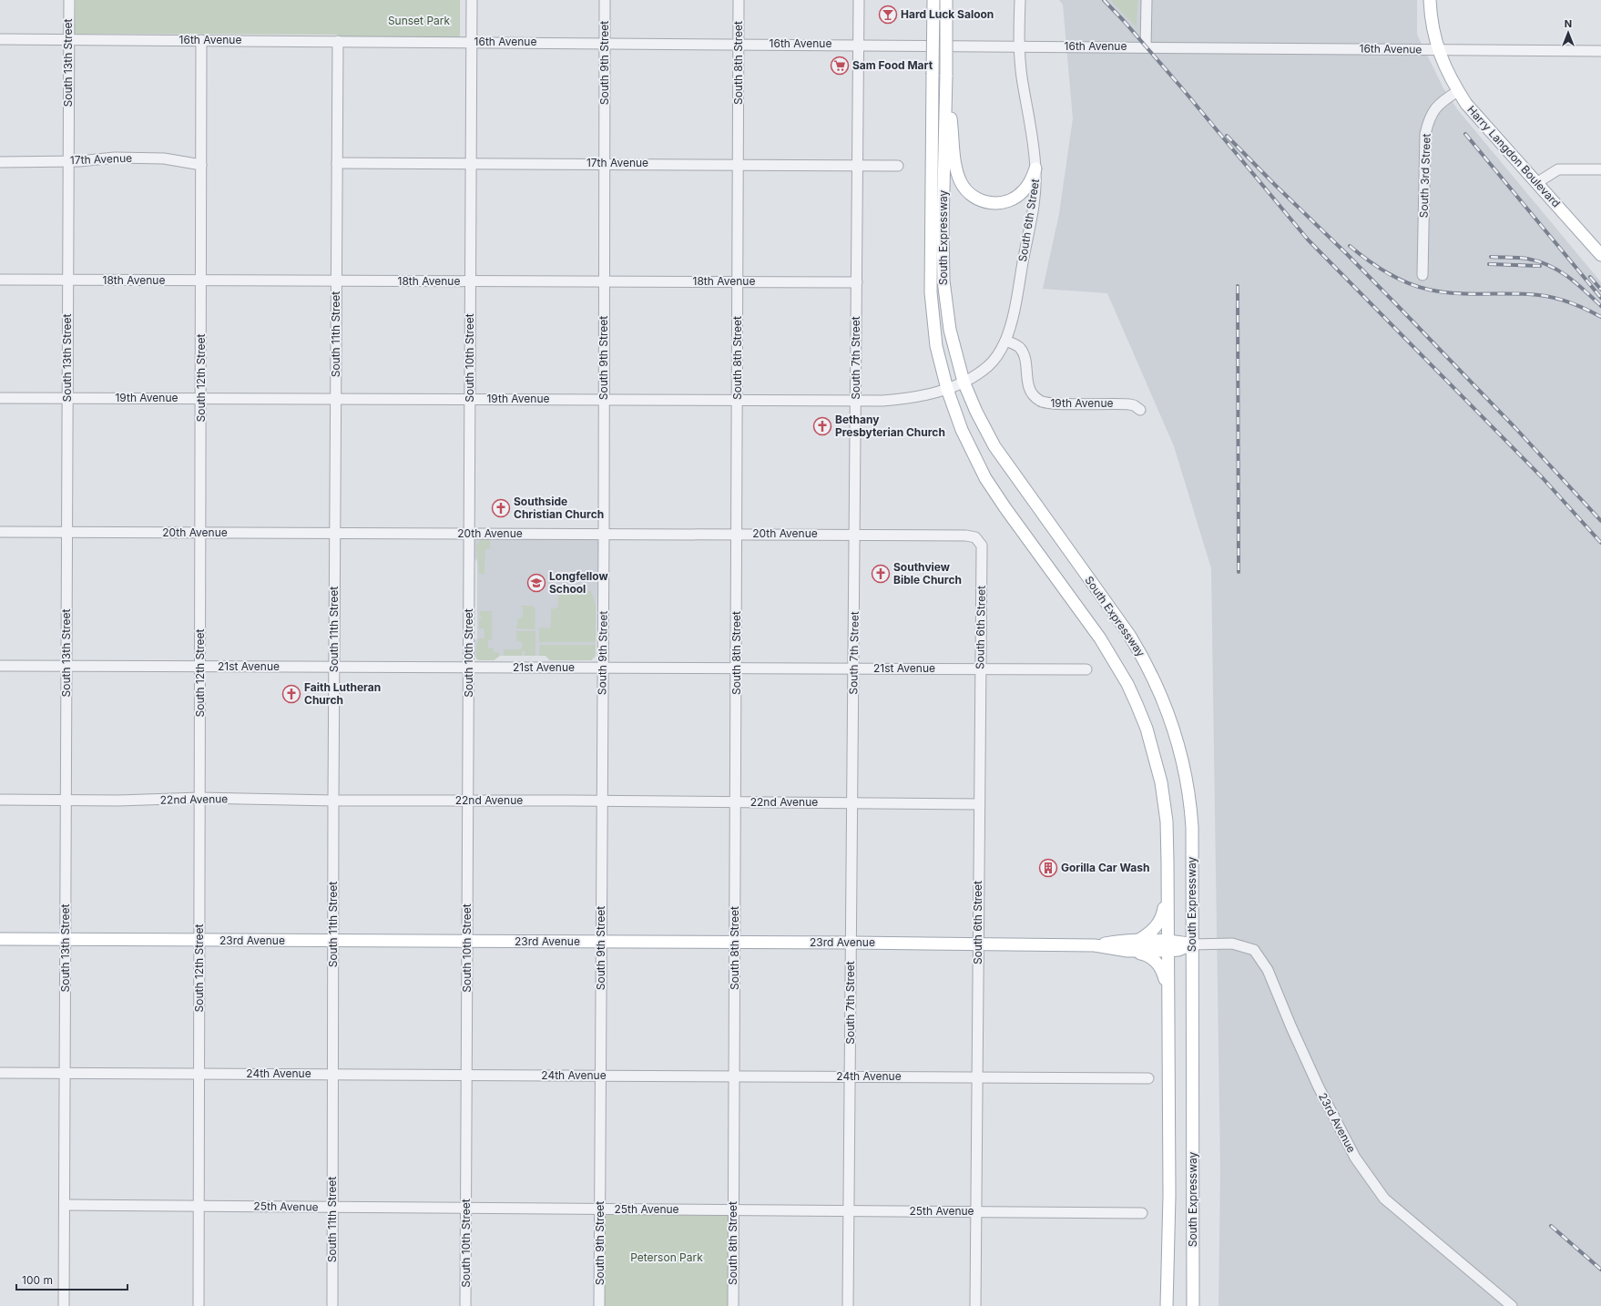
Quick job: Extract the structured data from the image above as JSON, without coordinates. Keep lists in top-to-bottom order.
{
  "streets": {
    "main road": ["Harry Langdon Boulevard", "South Expressway", "23rd Avenue"],
    "street": [
      "16th Avenue",
      "South 13th Street",
      "South 9th Street",
      "South 8th Street",
      "17th Avenue",
      "South 3rd Street",
      "South 6th Street",
      "18th Avenue",
      "South 11th Street",
      "South 10th Street",
      "South 7th Street",
      "South 12th Street",
      "19th Avenue",
      "20th Avenue",
      "21st Avenue",
      "22nd Avenue",
      "24th Avenue",
      "25th Avenue"
    ]
  },
  "crossings": [
    ["16th Avenue", "South 13th Street"],
    ["16th Avenue", "South 9th Street"],
    ["16th Avenue", "South 8th Street"],
    ["16th Avenue", "Harry Langdon Boulevard"],
    ["16th Avenue", "South 6th Street"],
    ["16th Avenue", "South 11th Street"],
    ["16th Avenue", "South 10th Street"],
    ["16th Avenue", "South 7th Street"],
    ["16th Avenue", "South 12th Street"],
    ["South 13th Street", "17th Avenue"],
    ["South 13th Street", "18th Avenue"],
    ["South 13th Street", "19th Avenue"],
    ["South 13th Street", "20th Avenue"],
    ["South 13th Street", "21st Avenue"],
    ["South 13th Street", "22nd Avenue"],
    ["South 13th Street", "23rd Avenue"],
    ["South 13th Street", "24th Avenue"],
    ["South 13th Street", "25th Avenue"],
    ["South 9th Street", "17th Avenue"],
    ["South 9th Street", "18th Avenue"],
    ["South 9th Street", "19th Avenue"],
    ["South 9th Street", "20th Avenue"],
    ["South 9th Street", "21st Avenue"],
    ["South 9th Street", "22nd Avenue"],
    ["South 9th Street", "23rd Avenue"],
    ["South 9th Street", "24th Avenue"],
    ["South 9th Street", "25th Avenue"],
    ["South 8th Street", "17th Avenue"],
    ["South 8th Street", "18th Avenue"],
    ["South 8th Street", "19th Avenue"],
    ["South 8th Street", "20th Avenue"],
    ["South 8th Street", "21st Avenue"],
    ["South 8th Street", "22nd Avenue"],
    ["South 8th Street", "23rd Avenue"],
    ["South 8th Street", "24th Avenue"],
    ["South 8th Street", "25th Avenue"],
    ["Harry Langdon Boulevard", "South 3rd Street"],
    ["17th Avenue", "South 11th Street"],
    ["17th Avenue", "South 10th Street"],
    ["17th Avenue", "South 7th Street"],
    ["17th Avenue", "South 12th Street"],
    ["South 6th Street", "South Expressway"],
    ["South 6th Street", "19th Avenue"],
    ["South 6th Street", "20th Avenue"],
    ["South 6th Street", "21st Avenue"],
    ["South 6th Street", "22nd Avenue"],
    ["South 6th Street", "23rd Avenue"],
    ["South 6th Street", "24th Avenue"],
    ["South 6th Street", "25th Avenue"],
    ["South Expressway", "19th Avenue"],
    ["South Expressway", "23rd Avenue"],
    ["18th Avenue", "South 11th Street"],
    ["18th Avenue", "South 10th Street"],
    ["18th Avenue", "South 7th Street"],
    ["18th Avenue", "South 12th Street"],
    ["South 11th Street", "19th Avenue"],
    ["South 11th Street", "20th Avenue"],
    ["South 11th Street", "21st Avenue"],
    ["South 11th Street", "22nd Avenue"],
    ["South 11th Street", "23rd Avenue"],
    ["South 11th Street", "24th Avenue"],
    ["South 11th Street", "25th Avenue"],
    ["South 10th Street", "19th Avenue"],
    ["South 10th Street", "20th Avenue"],
    ["South 10th Street", "21st Avenue"],
    ["South 10th Street", "22nd Avenue"],
    ["South 10th Street", "23rd Avenue"],
    ["South 10th Street", "24th Avenue"],
    ["South 10th Street", "25th Avenue"],
    ["South 7th Street", "19th Avenue"],
    ["South 7th Street", "20th Avenue"],
    ["South 7th Street", "21st Avenue"],
    ["South 7th Street", "22nd Avenue"],
    ["South 7th Street", "23rd Avenue"],
    ["South 7th Street", "24th Avenue"],
    ["South 7th Street", "25th Avenue"],
    ["South 12th Street", "19th Avenue"],
    ["South 12th Street", "20th Avenue"],
    ["South 12th Street", "21st Avenue"],
    ["South 12th Street", "22nd Avenue"],
    ["South 12th Street", "23rd Avenue"],
    ["South 12th Street", "24th Avenue"],
    ["South 12th Street", "25th Avenue"]
  ],
  "parks": ["Sunset Park", "Peterson Park"],
  "places": {
    "bar": ["Hard Luck Saloon"],
    "supermarket": ["Sam Food Mart"],
    "church": [
      "Bethany Presbyterian Church",
      "Southside Christian Church",
      "Southview Bible Church",
      "Faith Lutheran Church"
    ],
    "school or university": ["Longfellow School"],
    "building": ["Gorilla Car Wash"]
  },
  "scale_bar": "100 m",
  "north": "top"
}
